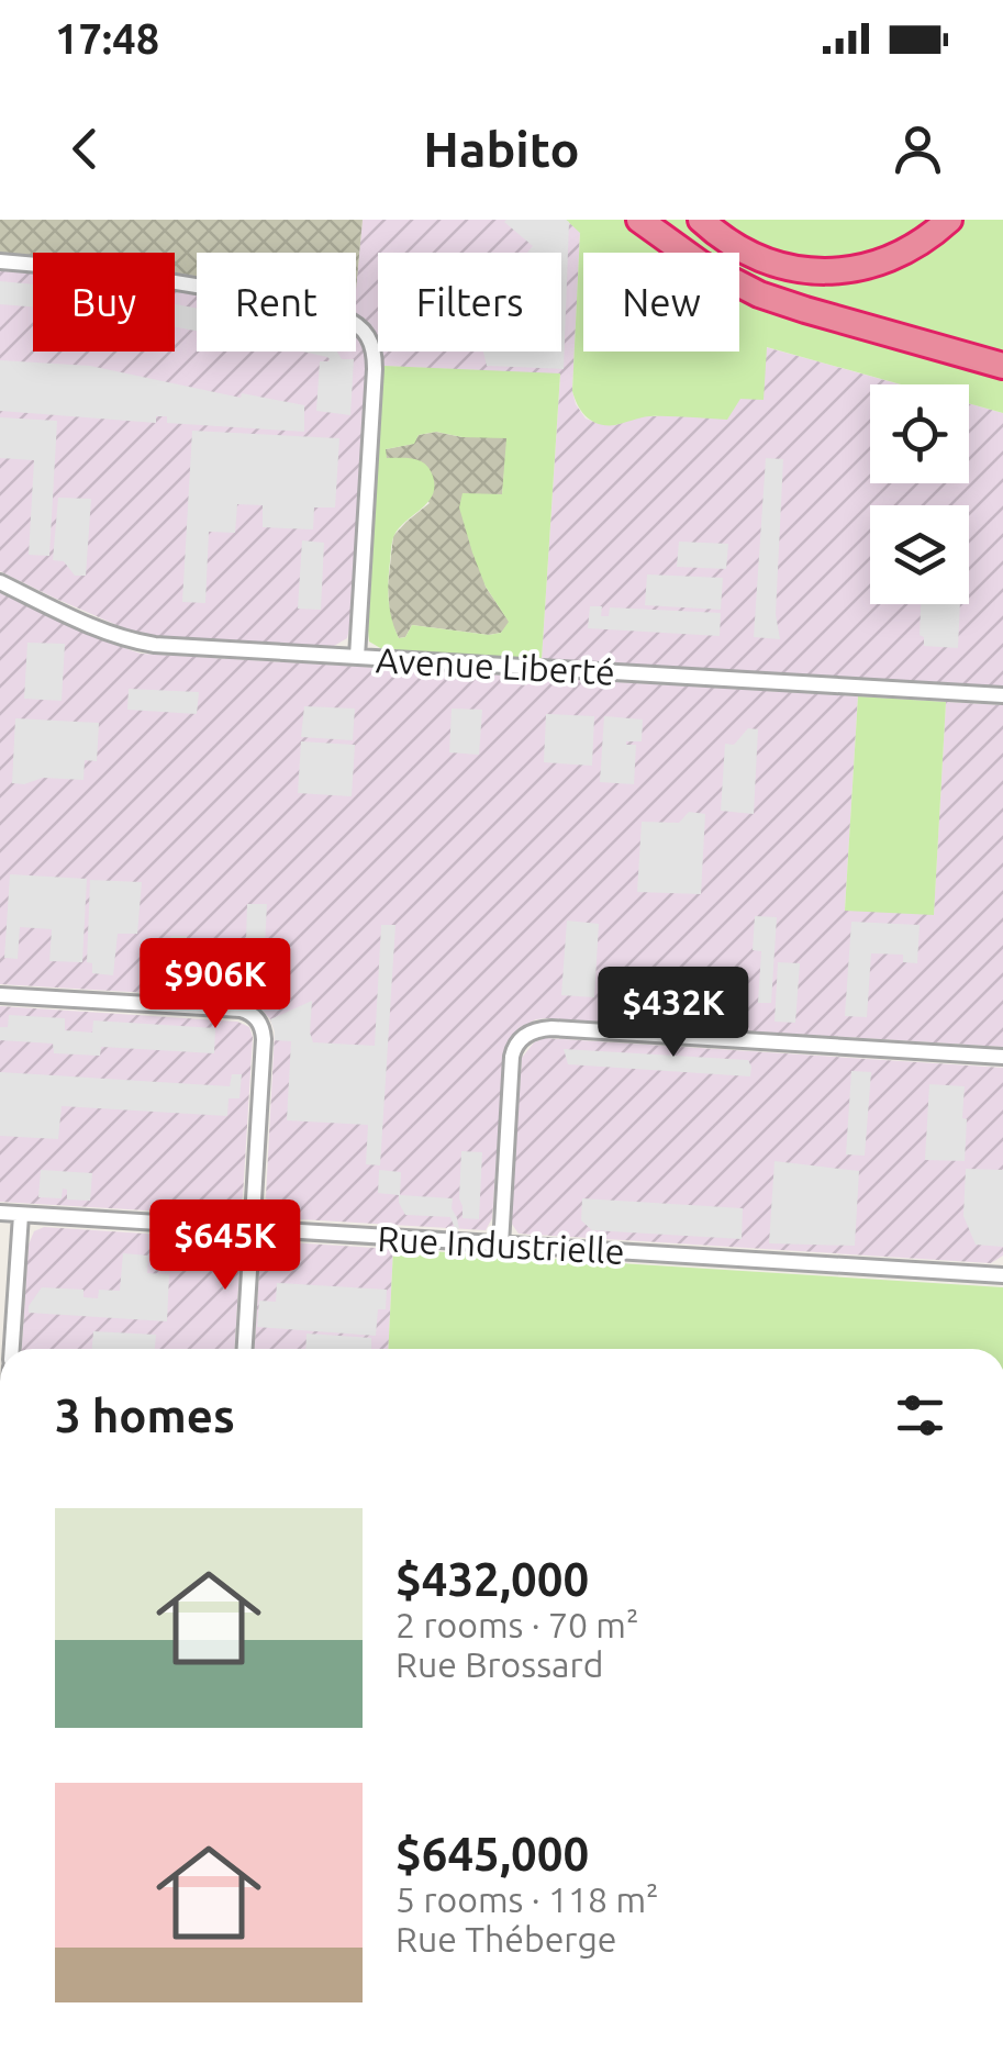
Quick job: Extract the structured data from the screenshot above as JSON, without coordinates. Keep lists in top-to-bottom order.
{
  "streets": {
    "street": ["Avenue Liberté", "Rue Industrielle"]
  },
  "page": {
    "status": "17:48",
    "header": "Habito",
    "chip": [
      "Buy",
      "Rent",
      "Filters",
      "New"
    ],
    "price": ["$906K", "$432K", "$645K"],
    "heading": "3 homes",
    "list": [
      {
        "name": "$432,000",
        "note": "2 rooms · 70 m² · Rue Brossard"
      },
      {
        "name": "$645,000",
        "note": "5 rooms · 118 m² · Rue Théberge"
      }
    ]
  }
}
